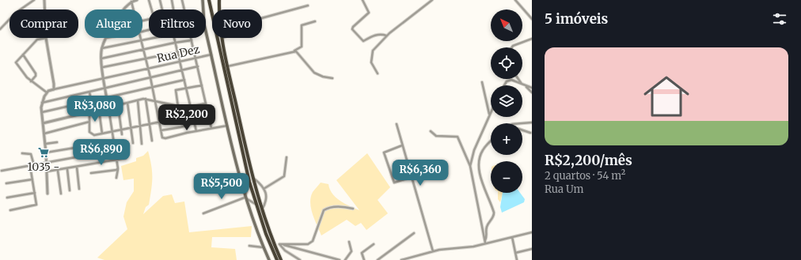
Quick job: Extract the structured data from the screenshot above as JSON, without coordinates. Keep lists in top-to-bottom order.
{
  "streets": {
    "street": ["Rua Dez"]
  },
  "places": {
    "supermarket": ["1035 -"]
  },
  "north": "top left",
  "page": {
    "heading": "5 imóveis",
    "map_buttons": ["+", "−"],
    "chip": [
      "Comprar",
      "Alugar",
      "Filtros",
      "Novo"
    ],
    "list": [
      {
        "name": "R$2,200/mês",
        "note": "2 quartos · 54 m² · Rua Um"
      }
    ],
    "price": [
      "R$3,080",
      "R$2,200",
      "R$6,890",
      "R$6,360",
      "R$5,500"
    ]
  }
}
